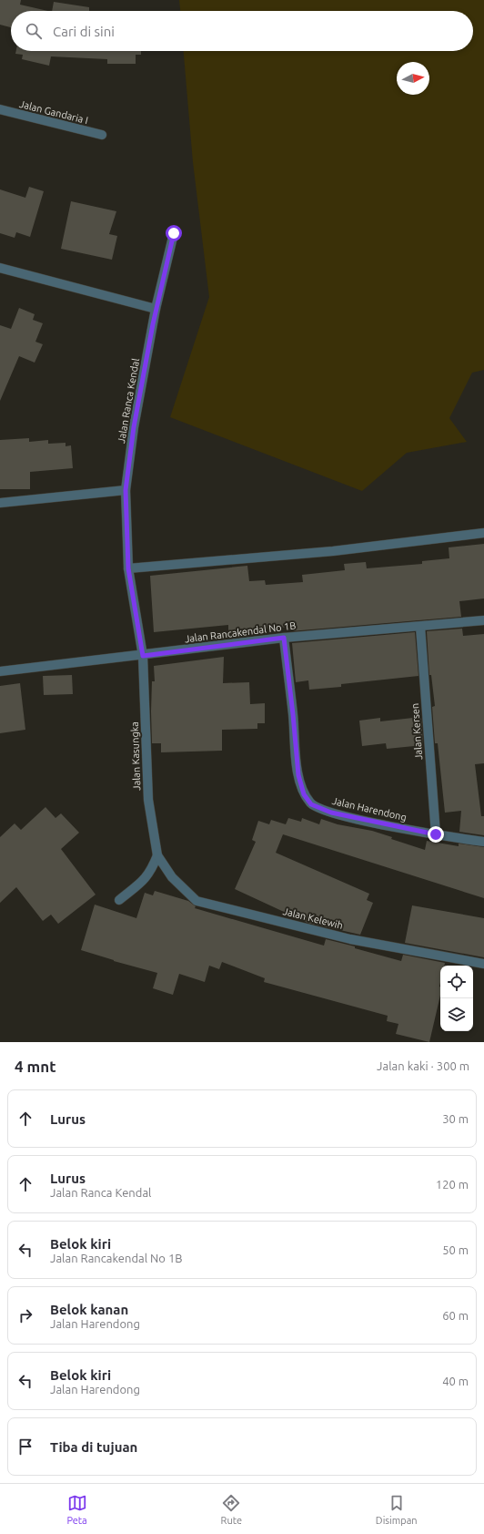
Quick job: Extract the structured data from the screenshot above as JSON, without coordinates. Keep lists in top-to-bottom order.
{
  "streets": {
    "street": [
      "Jalan Gandaria I",
      "Jalan Ranca Kendal",
      "Jalan Rancakendal No 1B",
      "Jalan Kersen",
      "Jalan Kasungka",
      "Jalan Harendong",
      "Jalan Kelewih"
    ]
  },
  "crossings": [
    ["Jalan Ranca Kendal", "Jalan Rancakendal No 1B"],
    ["Jalan Ranca Kendal", "Jalan Kasungka"],
    ["Jalan Rancakendal No 1B", "Jalan Kersen"],
    ["Jalan Rancakendal No 1B", "Jalan Kasungka"],
    ["Jalan Rancakendal No 1B", "Jalan Harendong"],
    ["Jalan Kersen", "Jalan Harendong"],
    ["Jalan Kasungka", "Jalan Kelewih"]
  ],
  "north": "right",
  "page": {
    "search": "Cari di sini",
    "heading": ["4 mnt", "Jalan kaki · 300 m"],
    "list": [
      ["Lurus", "30 m"],
      ["Lurus", "Jalan Ranca Kendal", "120 m"],
      ["Belok kiri", "Jalan Rancakendal No 1B", "50 m"],
      ["Belok kanan", "Jalan Harendong", "60 m"],
      ["Belok kiri", "Jalan Harendong", "40 m"],
      "Tiba di tujuan"
    ],
    "nav": ["Peta", "Rute", "Disimpan"]
  }
}
